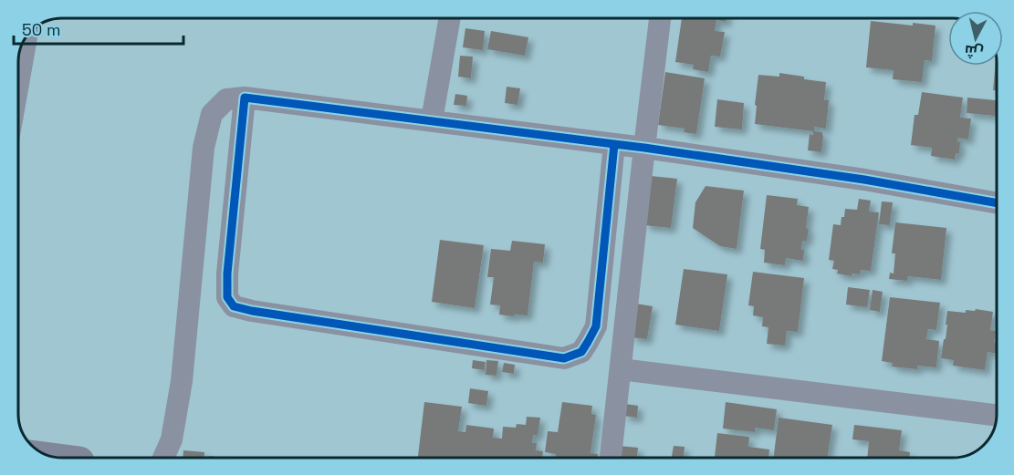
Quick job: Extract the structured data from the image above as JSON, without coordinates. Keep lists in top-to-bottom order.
{
  "scale_bar": "50 m",
  "north": "bottom"
}
